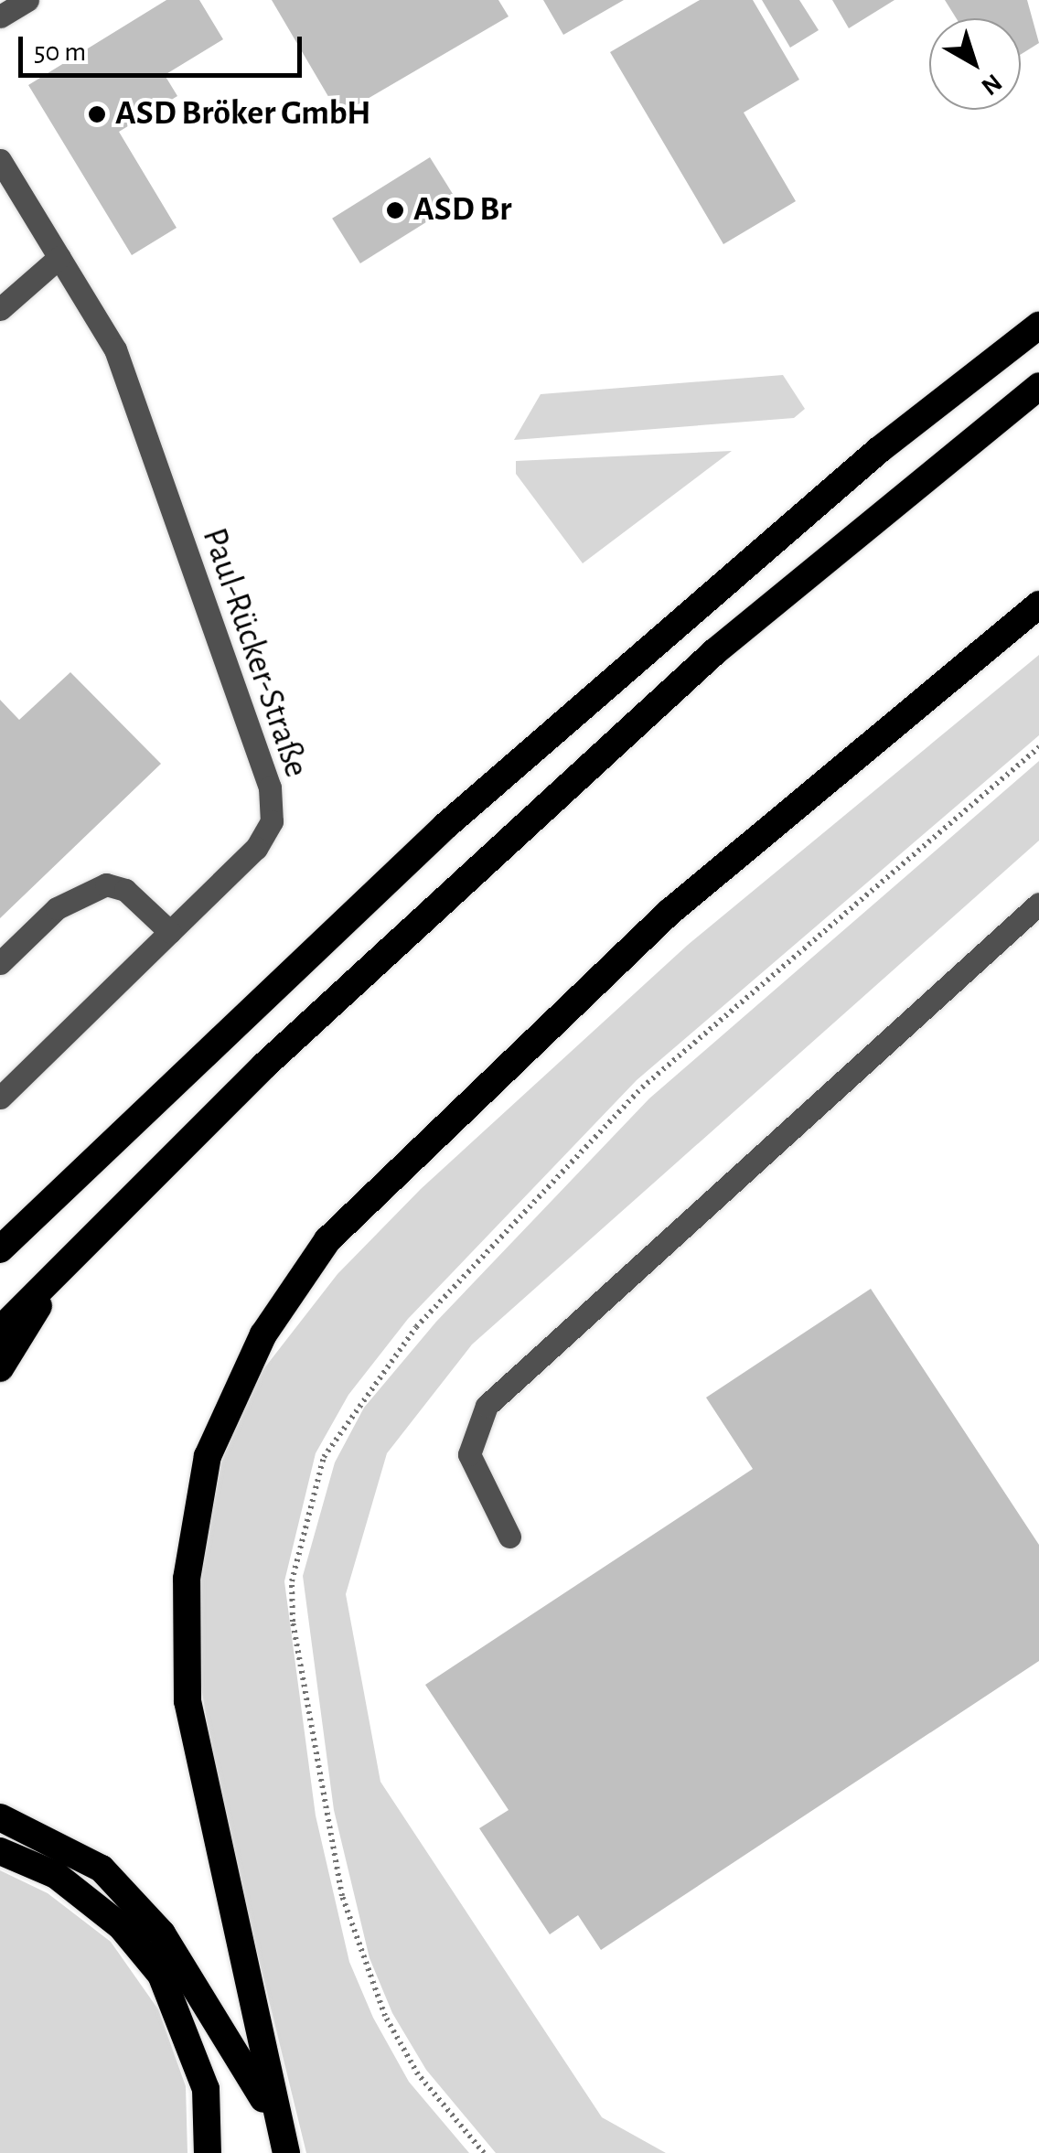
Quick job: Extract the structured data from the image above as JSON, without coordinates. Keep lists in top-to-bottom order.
{
  "streets": {
    "street": ["Paul-Rücker-Straße"]
  },
  "places": ["ASD Bröker GmbH", "ASD Br"],
  "scale_bar": "50 m",
  "north": "bottom right"
}
